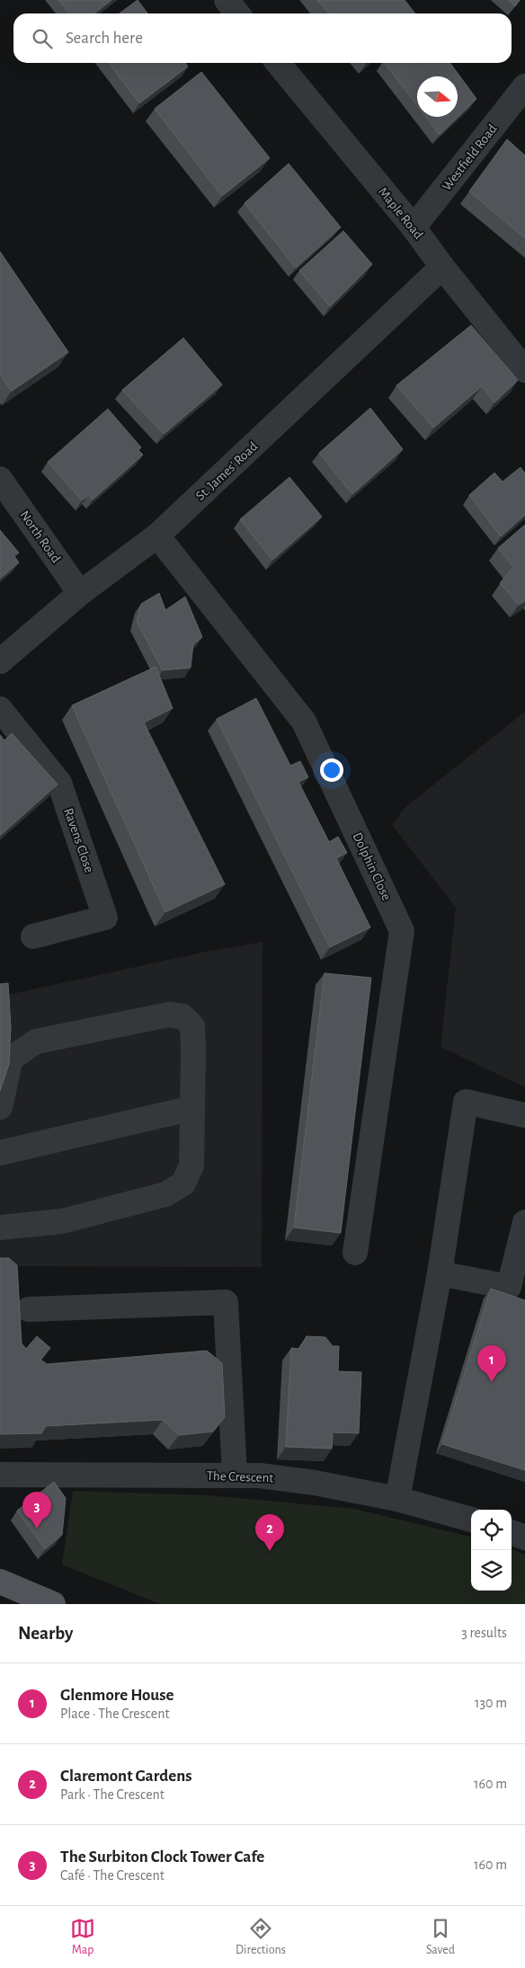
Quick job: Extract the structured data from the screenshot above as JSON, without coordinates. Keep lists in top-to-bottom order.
{
  "streets": {
    "street": [
      "Westfield Road",
      "Maple Road",
      "St. James' Road",
      "North Road",
      "Ravens Close",
      "Dolphin Close",
      "The Crescent"
    ]
  },
  "crossings": [
    ["Westfield Road", "Maple Road"],
    ["Maple Road", "St. James' Road"],
    ["St. James' Road", "North Road"],
    ["St. James' Road", "Dolphin Close"]
  ],
  "north": "right",
  "page": {
    "search": "Search here",
    "pins": ["1", "3", "2"],
    "heading": ["Nearby", "3 results"],
    "list": [
      {
        "mark": "1",
        "name": "Glenmore House",
        "note": "Place · The Crescent",
        "value": "130 m"
      },
      {
        "mark": "2",
        "name": "Claremont Gardens",
        "note": "Park · The Crescent",
        "value": "160 m"
      },
      {
        "mark": "3",
        "name": "The Surbiton Clock Tower Cafe",
        "note": "Café · The Crescent",
        "value": "160 m"
      }
    ],
    "nav": ["Map", "Directions", "Saved"]
  }
}
